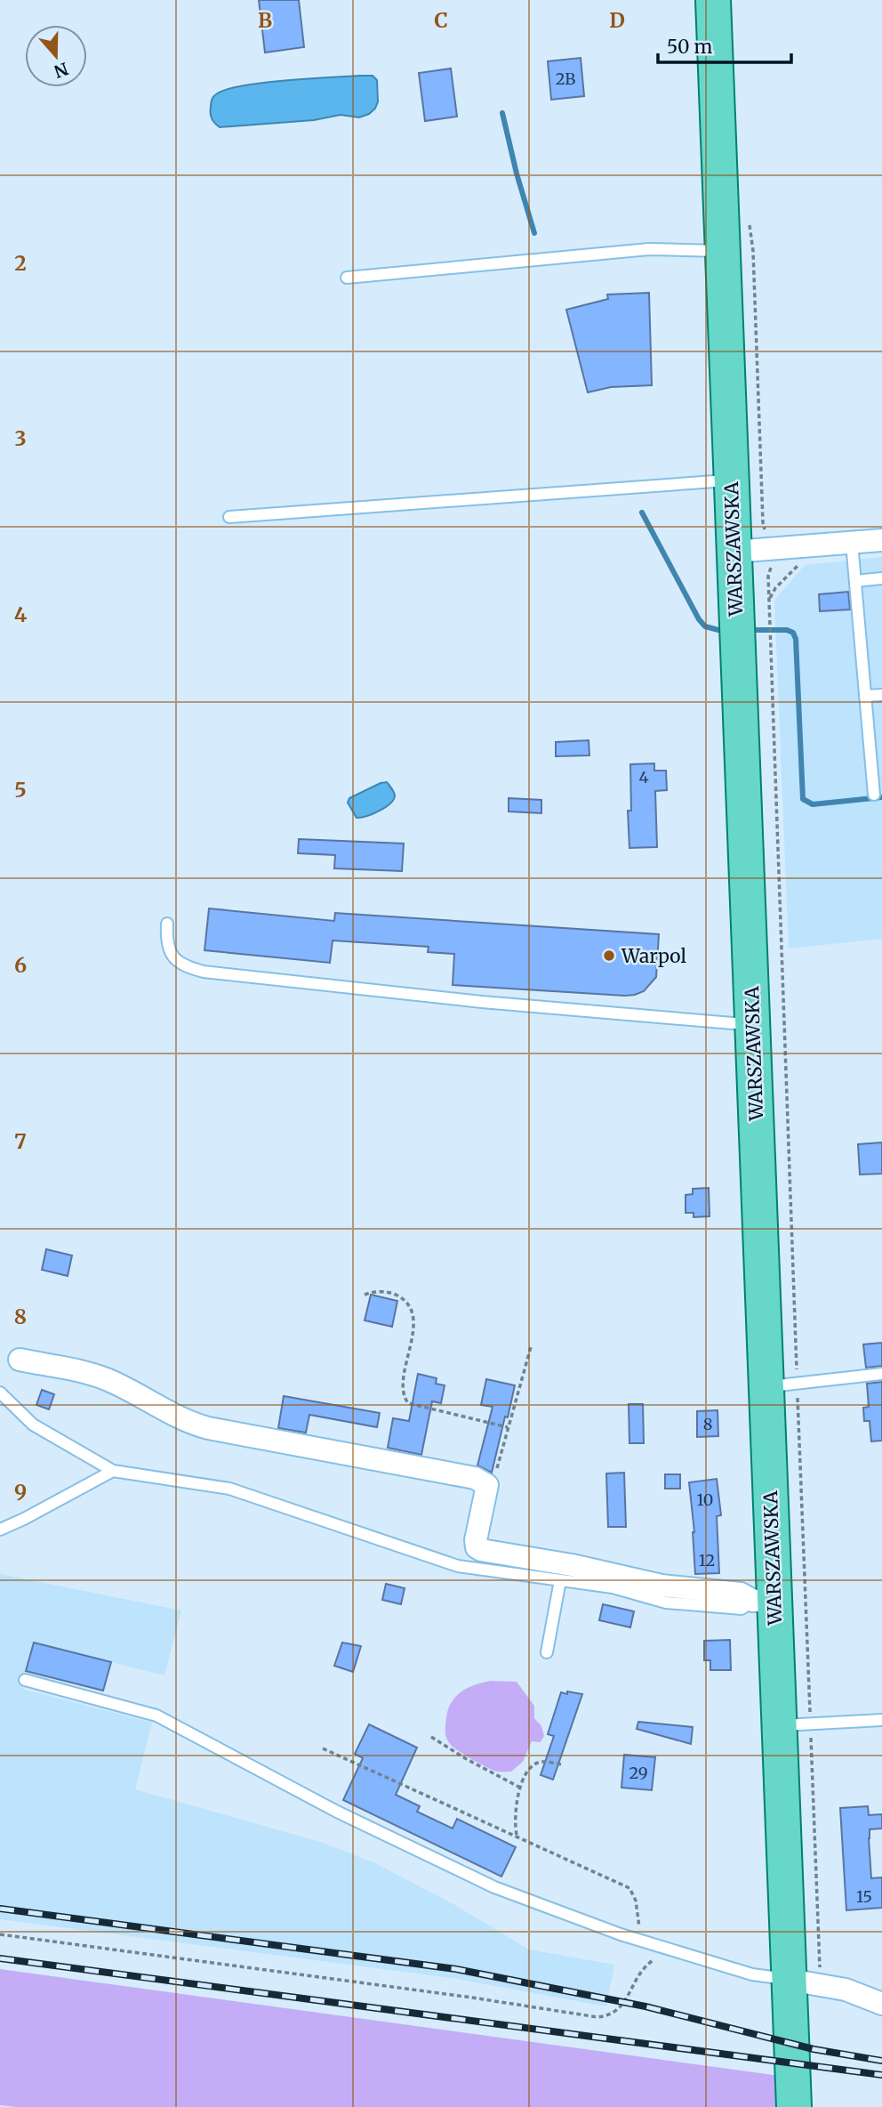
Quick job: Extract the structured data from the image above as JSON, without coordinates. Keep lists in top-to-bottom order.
{
  "streets": {
    "main road": ["WARSZAWSKA"]
  },
  "places": ["Warpol"],
  "house_numbers": [
    "2B",
    "4",
    "8",
    "10",
    "12",
    "29",
    "15"
  ],
  "scale_bar": "50 m",
  "north": "bottom",
  "grid": {
    "columns": ["B", "C", "D"],
    "rows": [
      "2",
      "3",
      "4",
      "5",
      "6",
      "7",
      "8",
      "9"
    ]
  }
}
